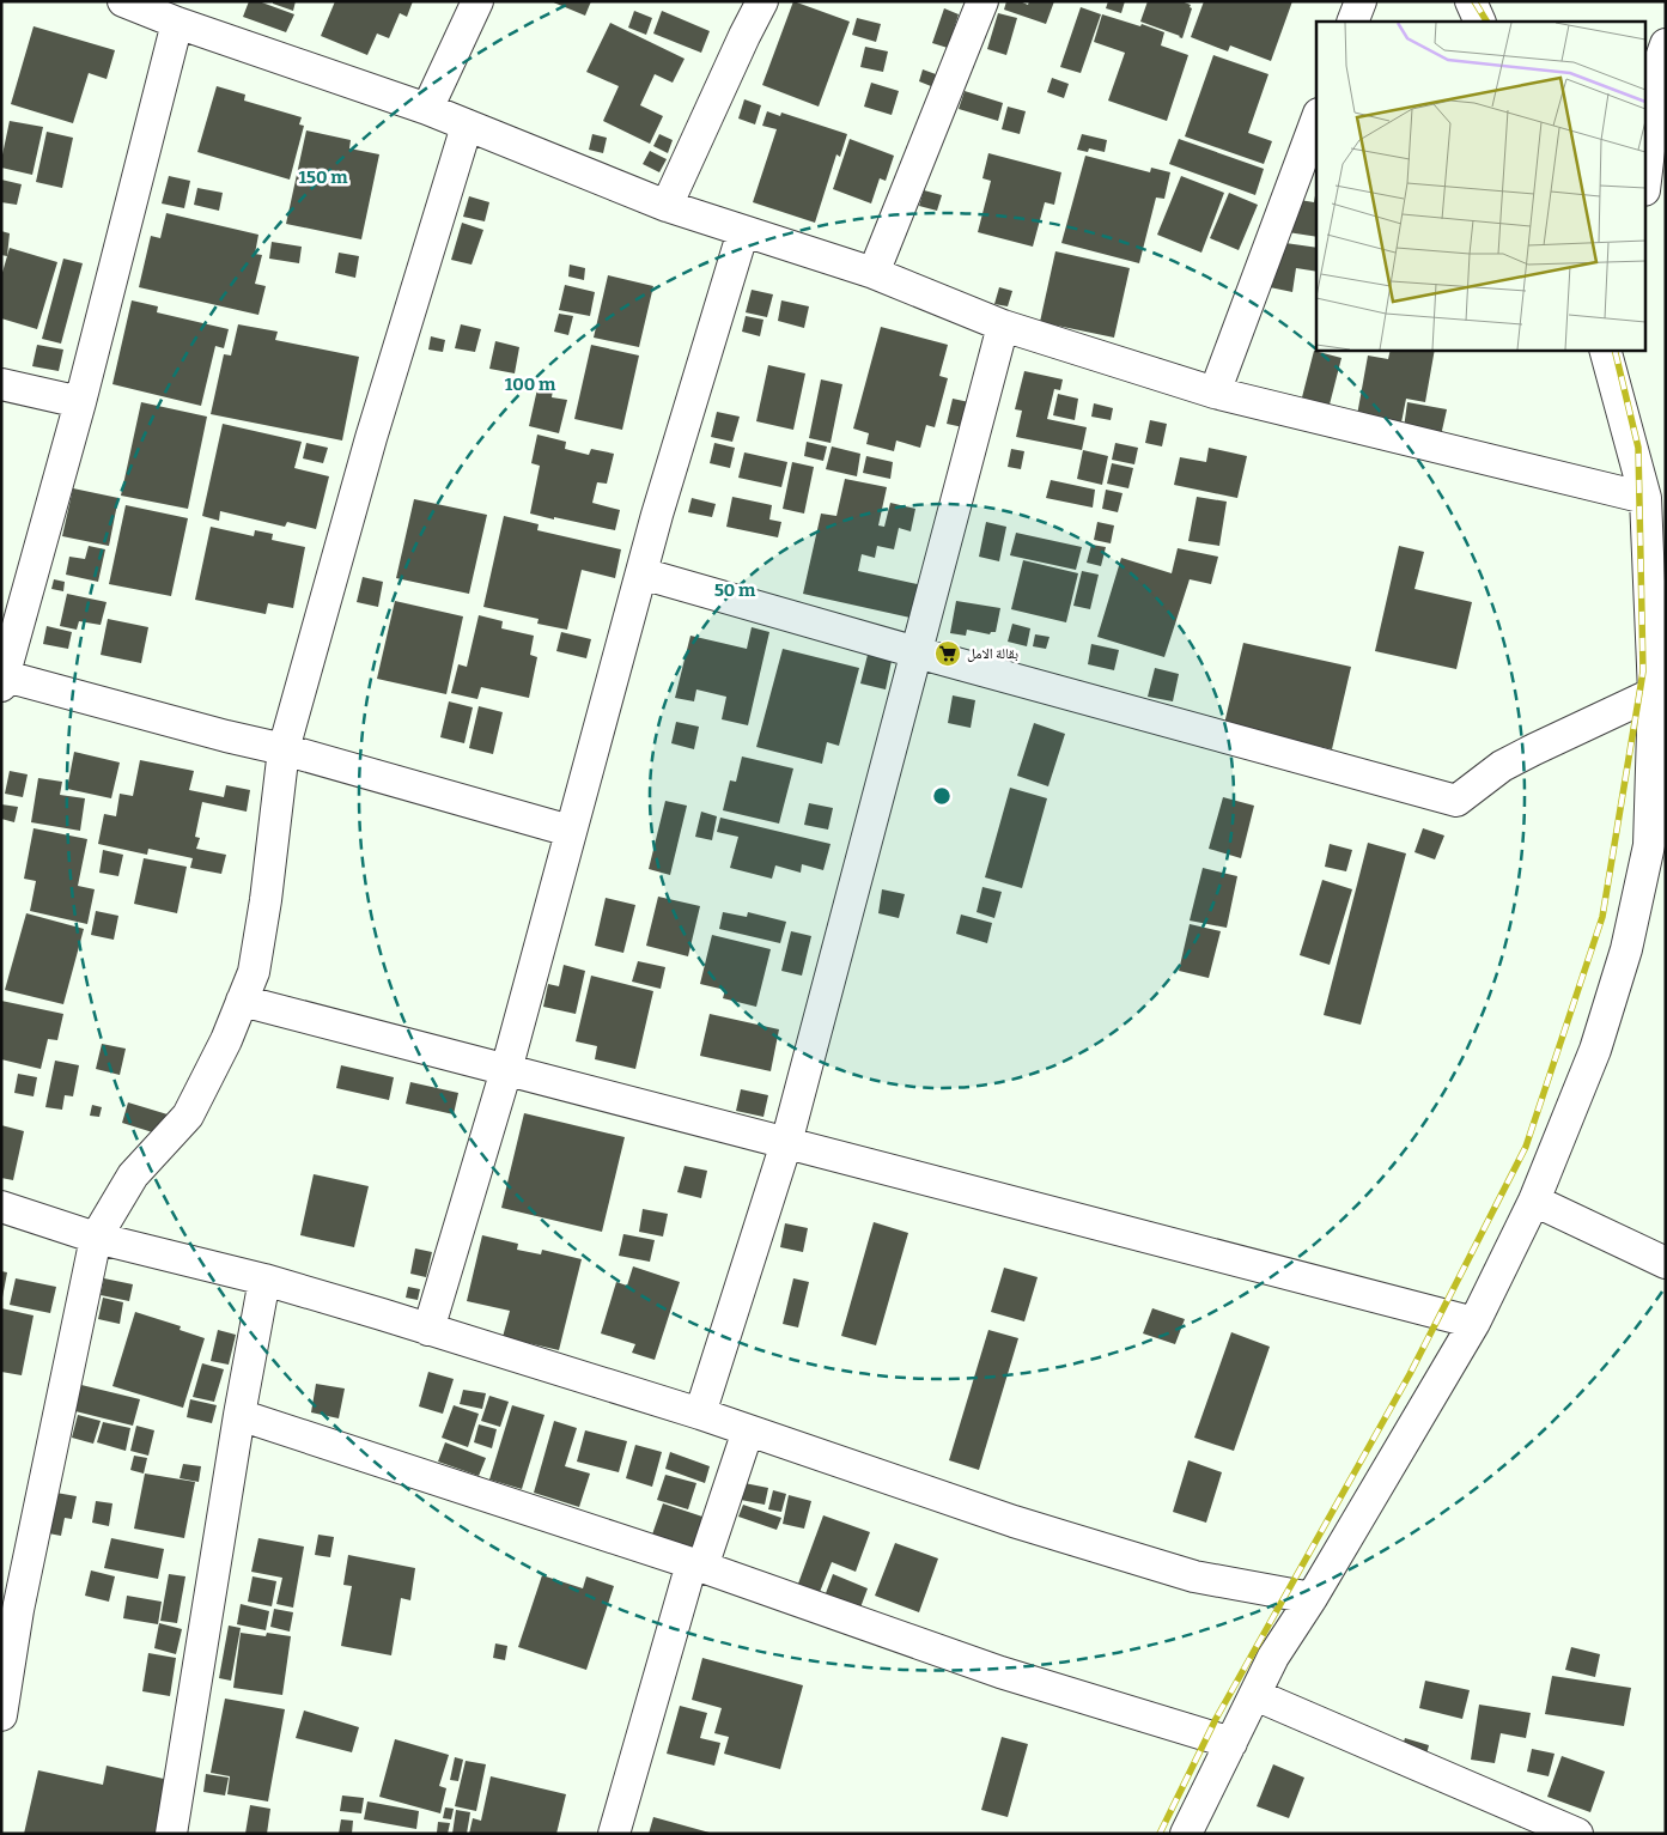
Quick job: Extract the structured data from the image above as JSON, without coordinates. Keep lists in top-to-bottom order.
{
  "places": {
    "supermarket": ["بقالة الامل"]
  },
  "rings": ["150 m", "100 m", "50 m"]
}
